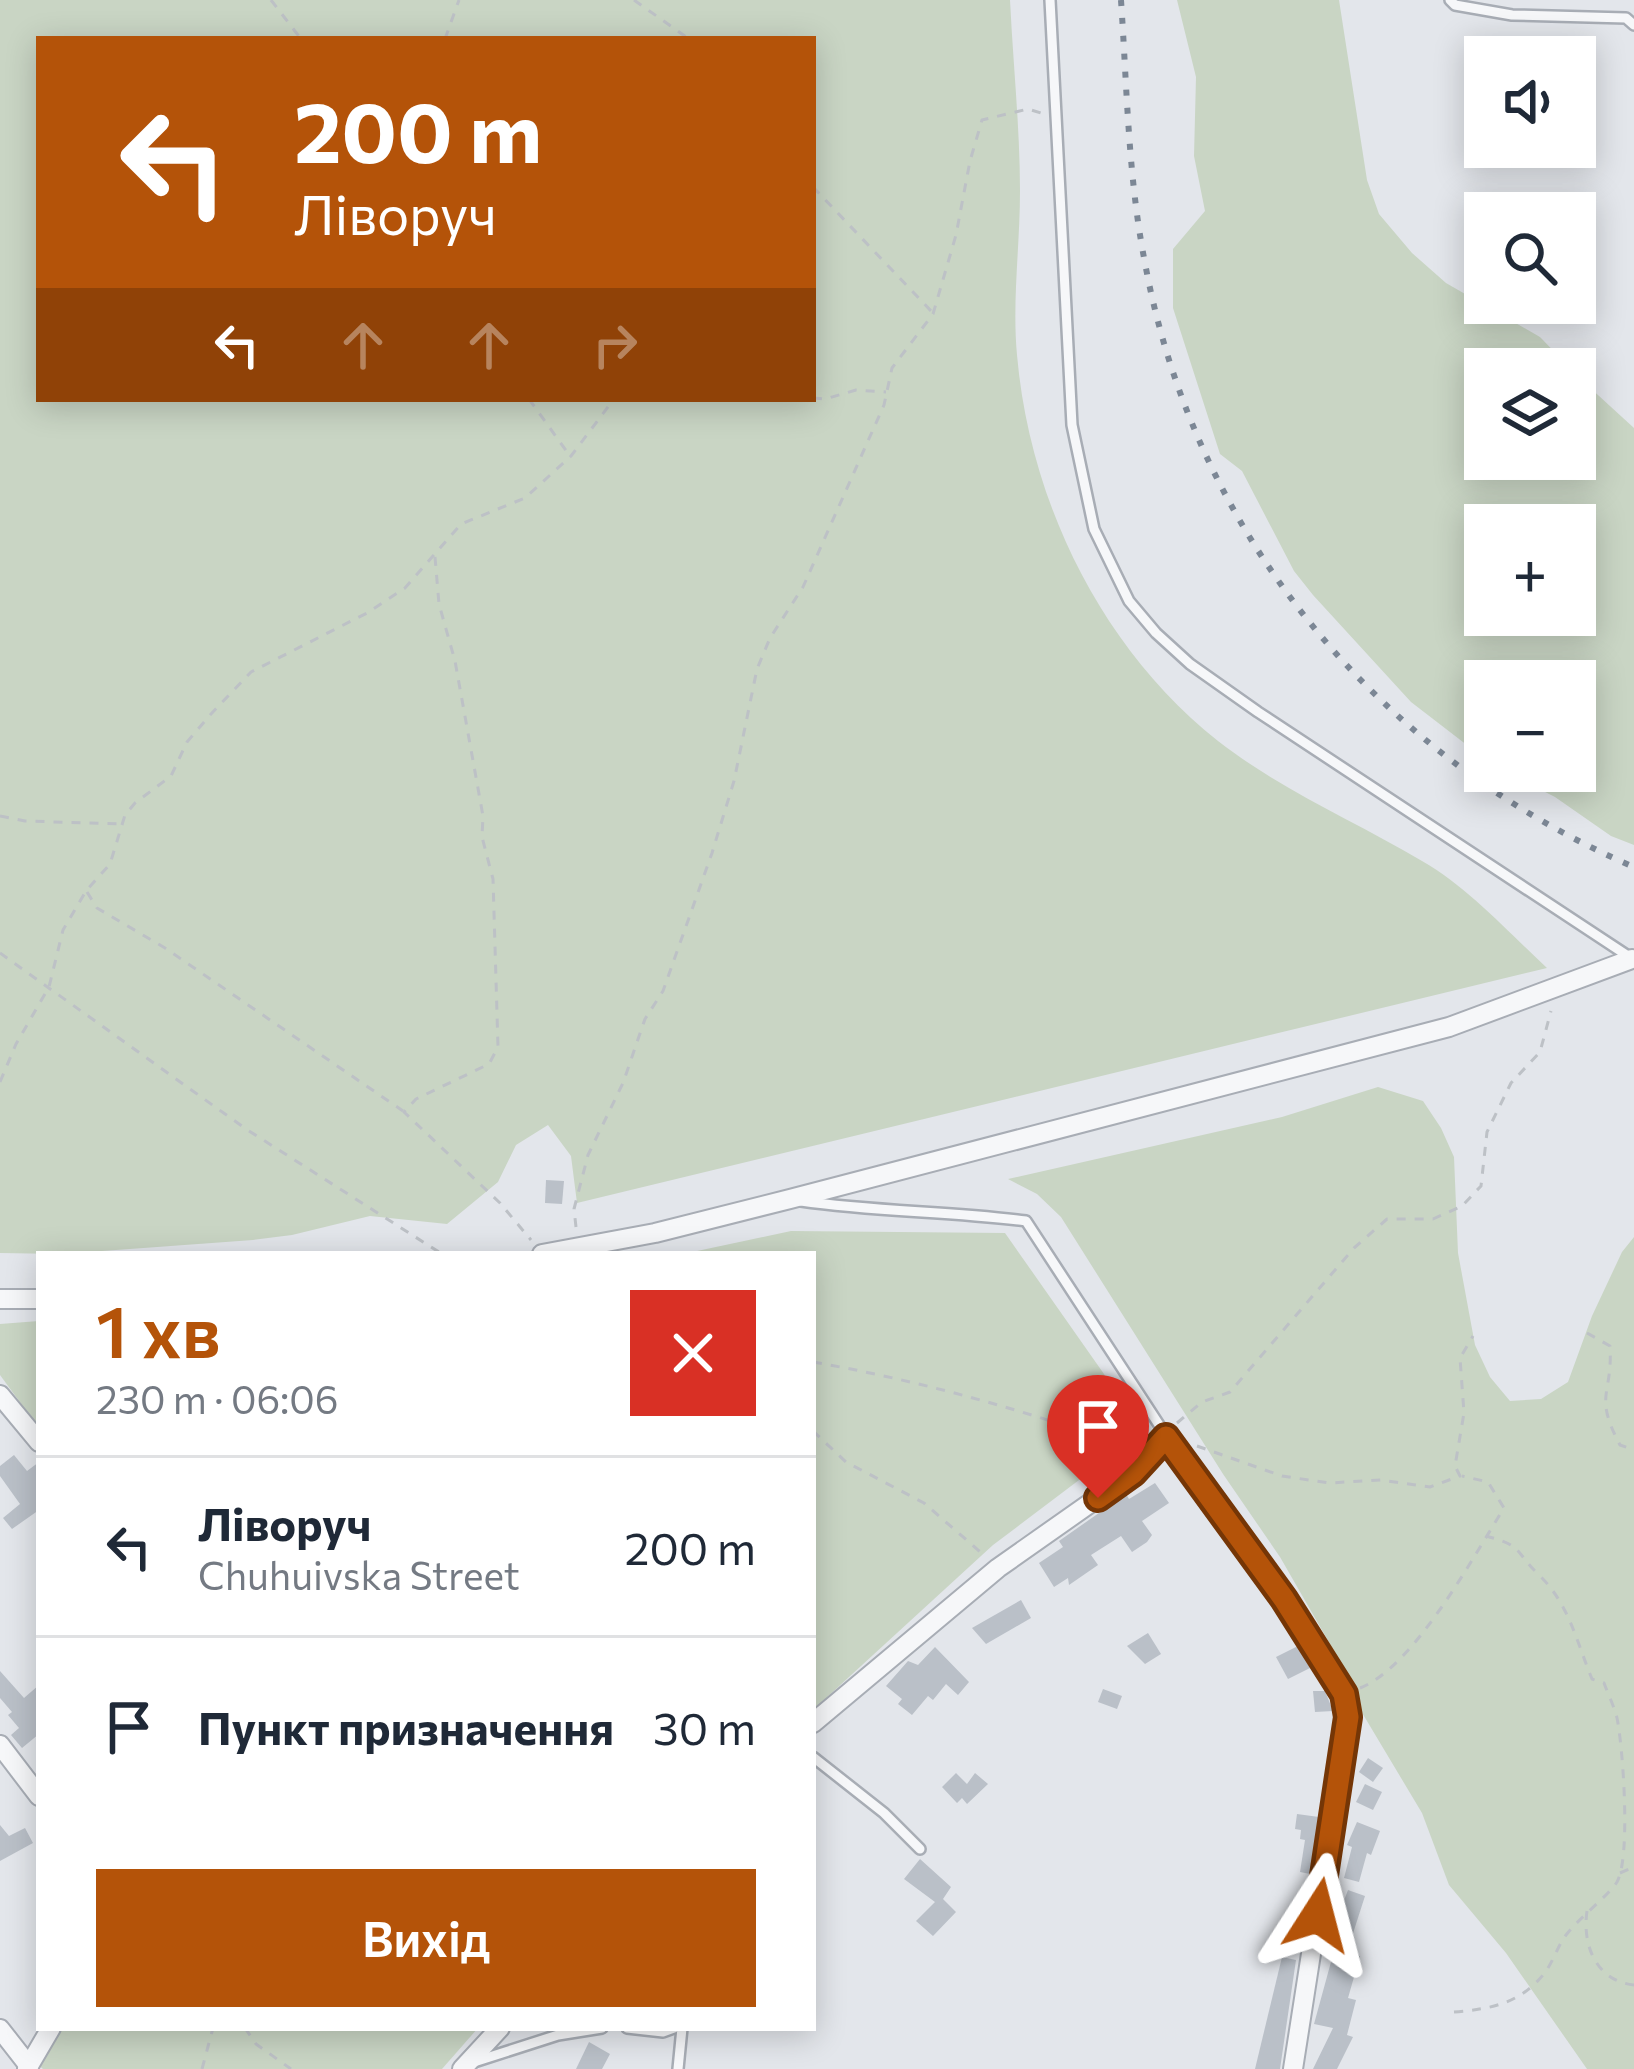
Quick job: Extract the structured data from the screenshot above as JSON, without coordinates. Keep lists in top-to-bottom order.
{
  "page": {
    "map_buttons": ["+", "−"],
    "turn": ["200 m", "Ліворуч"],
    "heading": ["1 хв", "230 m · 06:06"],
    "list": [
      {
        "name": "Ліворуч",
        "note": "Chuhuivska Street",
        "value": "200 m"
      },
      {
        "name": "Пункт призначення",
        "value": "30 m"
      }
    ],
    "buttons": "Вихід"
  }
}
